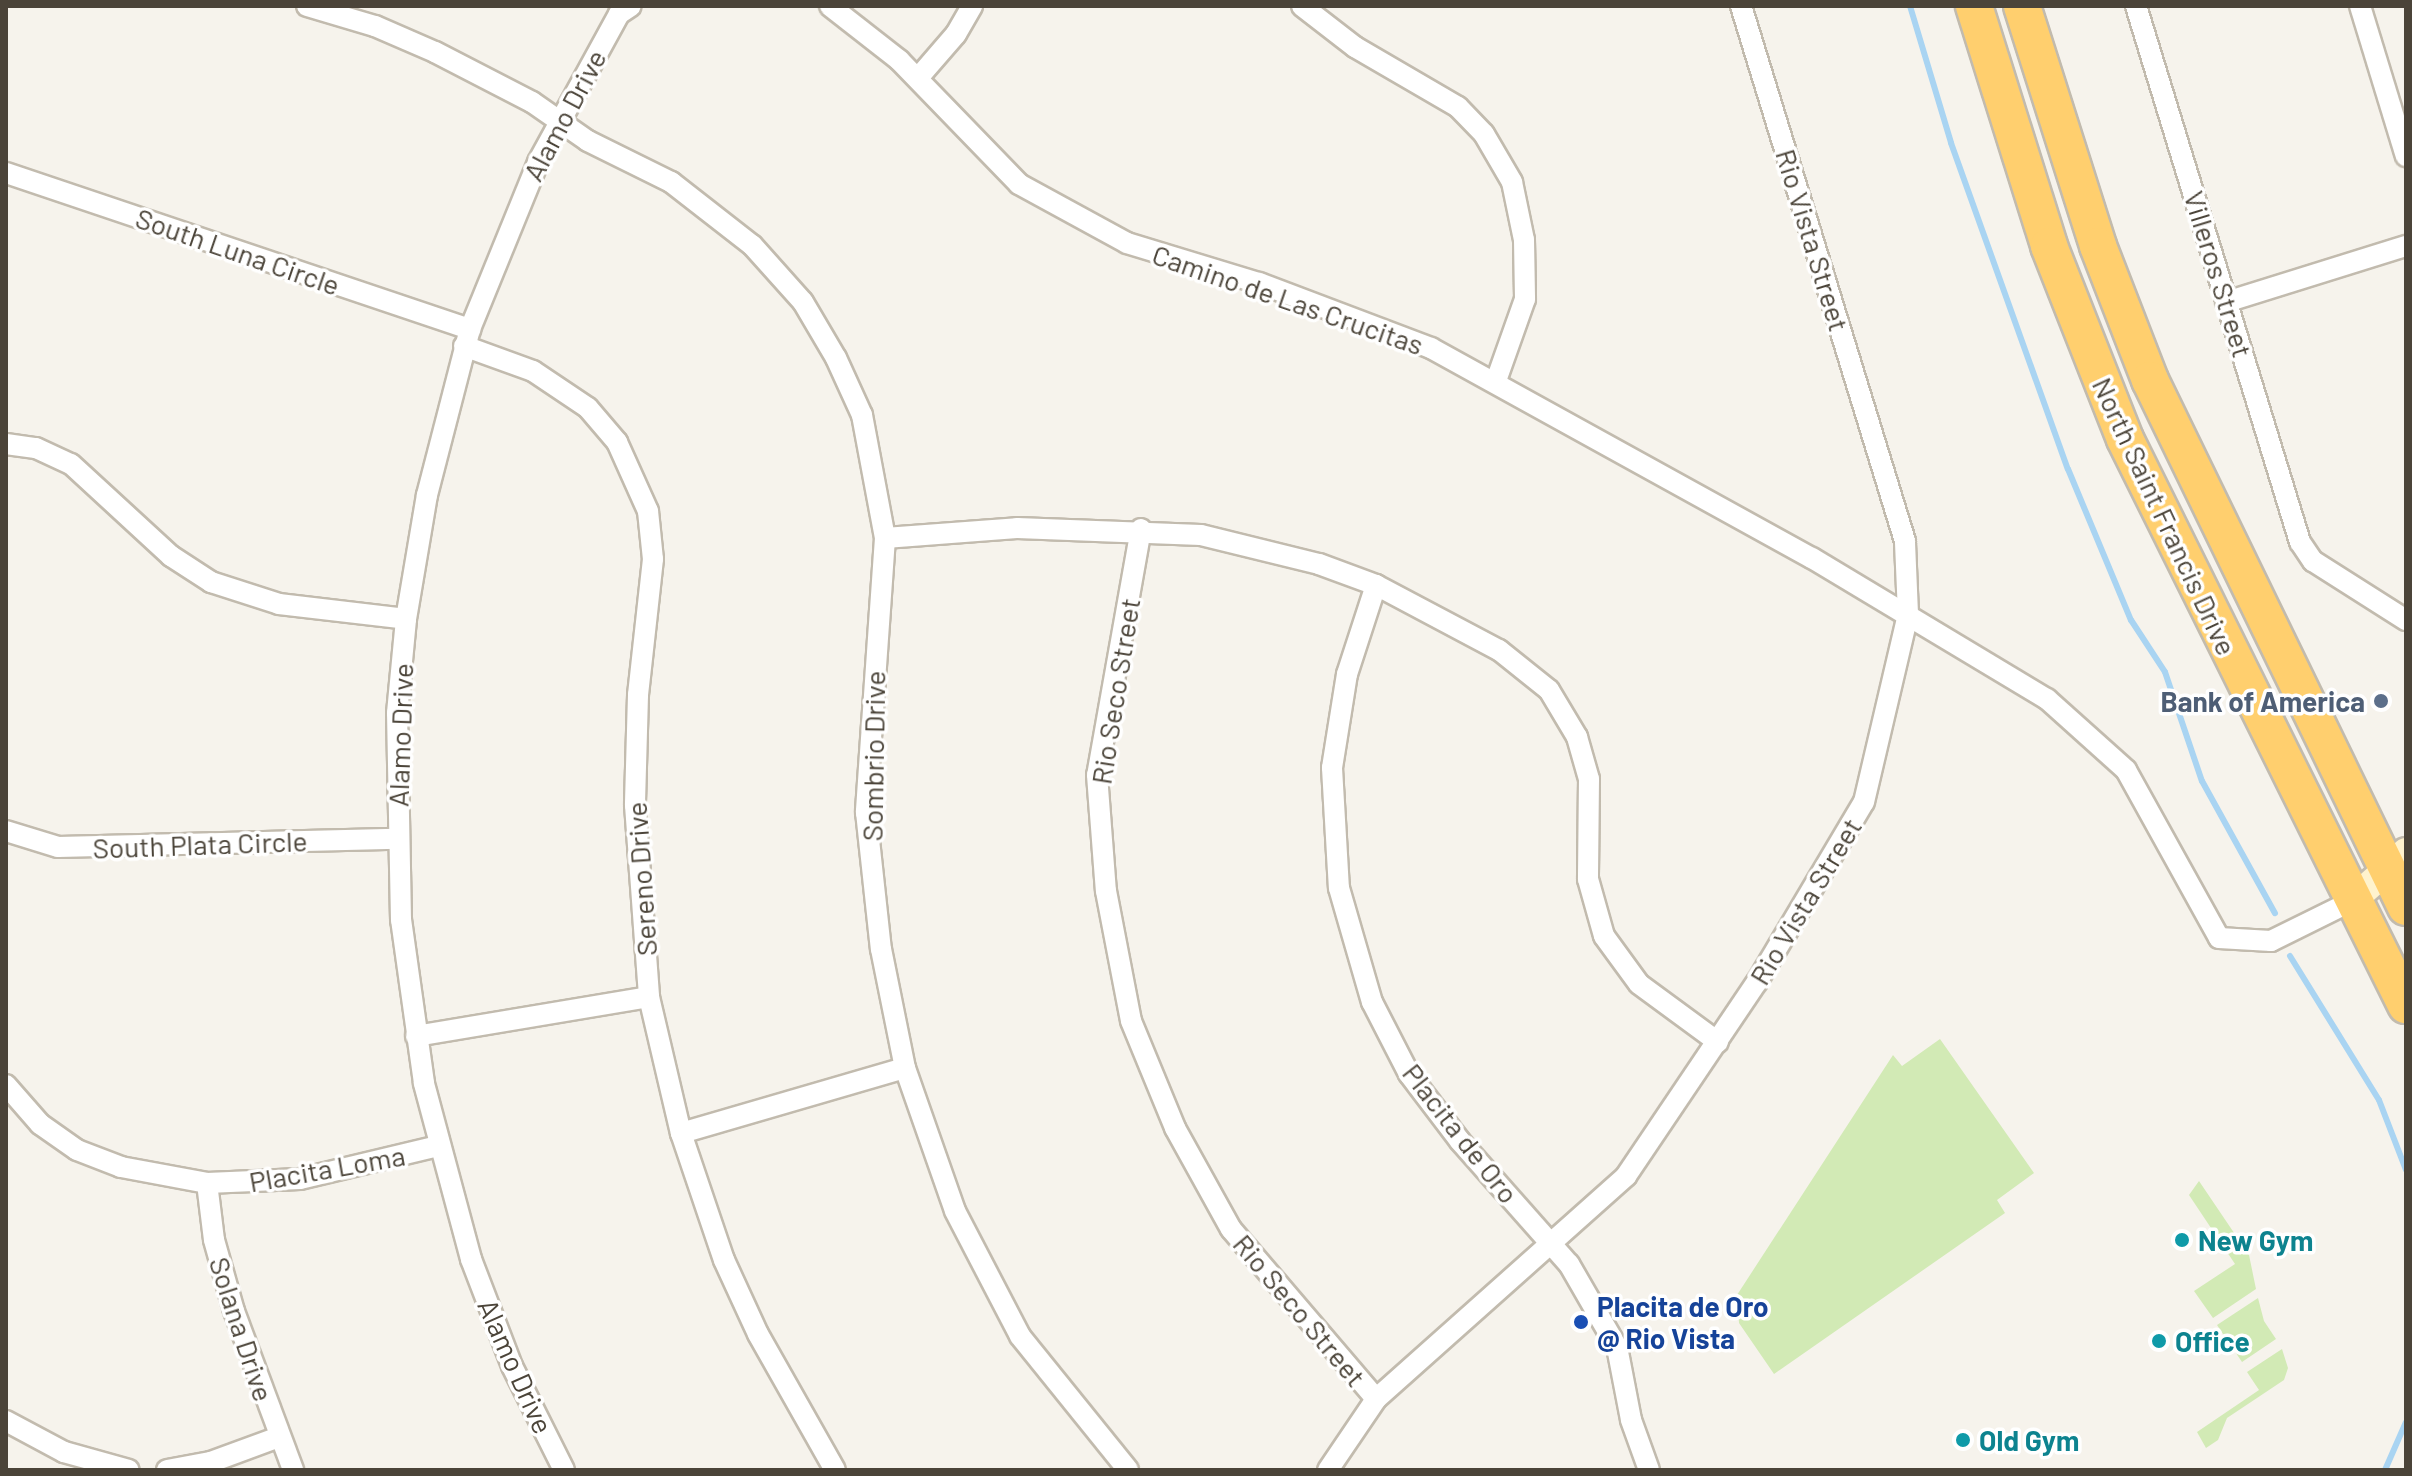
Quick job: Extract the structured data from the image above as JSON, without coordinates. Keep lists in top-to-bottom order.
{
  "streets": {
    "highway": ["North Saint Francis Drive"],
    "street": [
      "Alamo Drive",
      "Rio Vista Street",
      "South Luna Circle",
      "Villeros Street",
      "Camino de Las Crucitas",
      "Rio Seco Street",
      "Sombrio Drive",
      "South Plata Circle",
      "Sereno Drive",
      "Placita de Oro",
      "Placita Loma",
      "Solana Drive"
    ]
  },
  "crossings": [
    ["Alamo Drive", "South Luna Circle"],
    ["Alamo Drive", "Sombrio Drive"],
    ["Alamo Drive", "South Plata Circle"],
    ["Alamo Drive", "Sereno Drive"],
    ["Alamo Drive", "Placita Loma"],
    ["Rio Vista Street", "Camino de Las Crucitas"],
    ["Rio Vista Street", "Rio Seco Street"],
    ["Rio Vista Street", "Placita de Oro"],
    ["South Luna Circle", "Sereno Drive"],
    ["Placita Loma", "Solana Drive"]
  ],
  "places": [
    "Bank of America",
    "New Gym",
    "Placita de Oro @ Rio Vista",
    "Office",
    "Old Gym"
  ]
}
